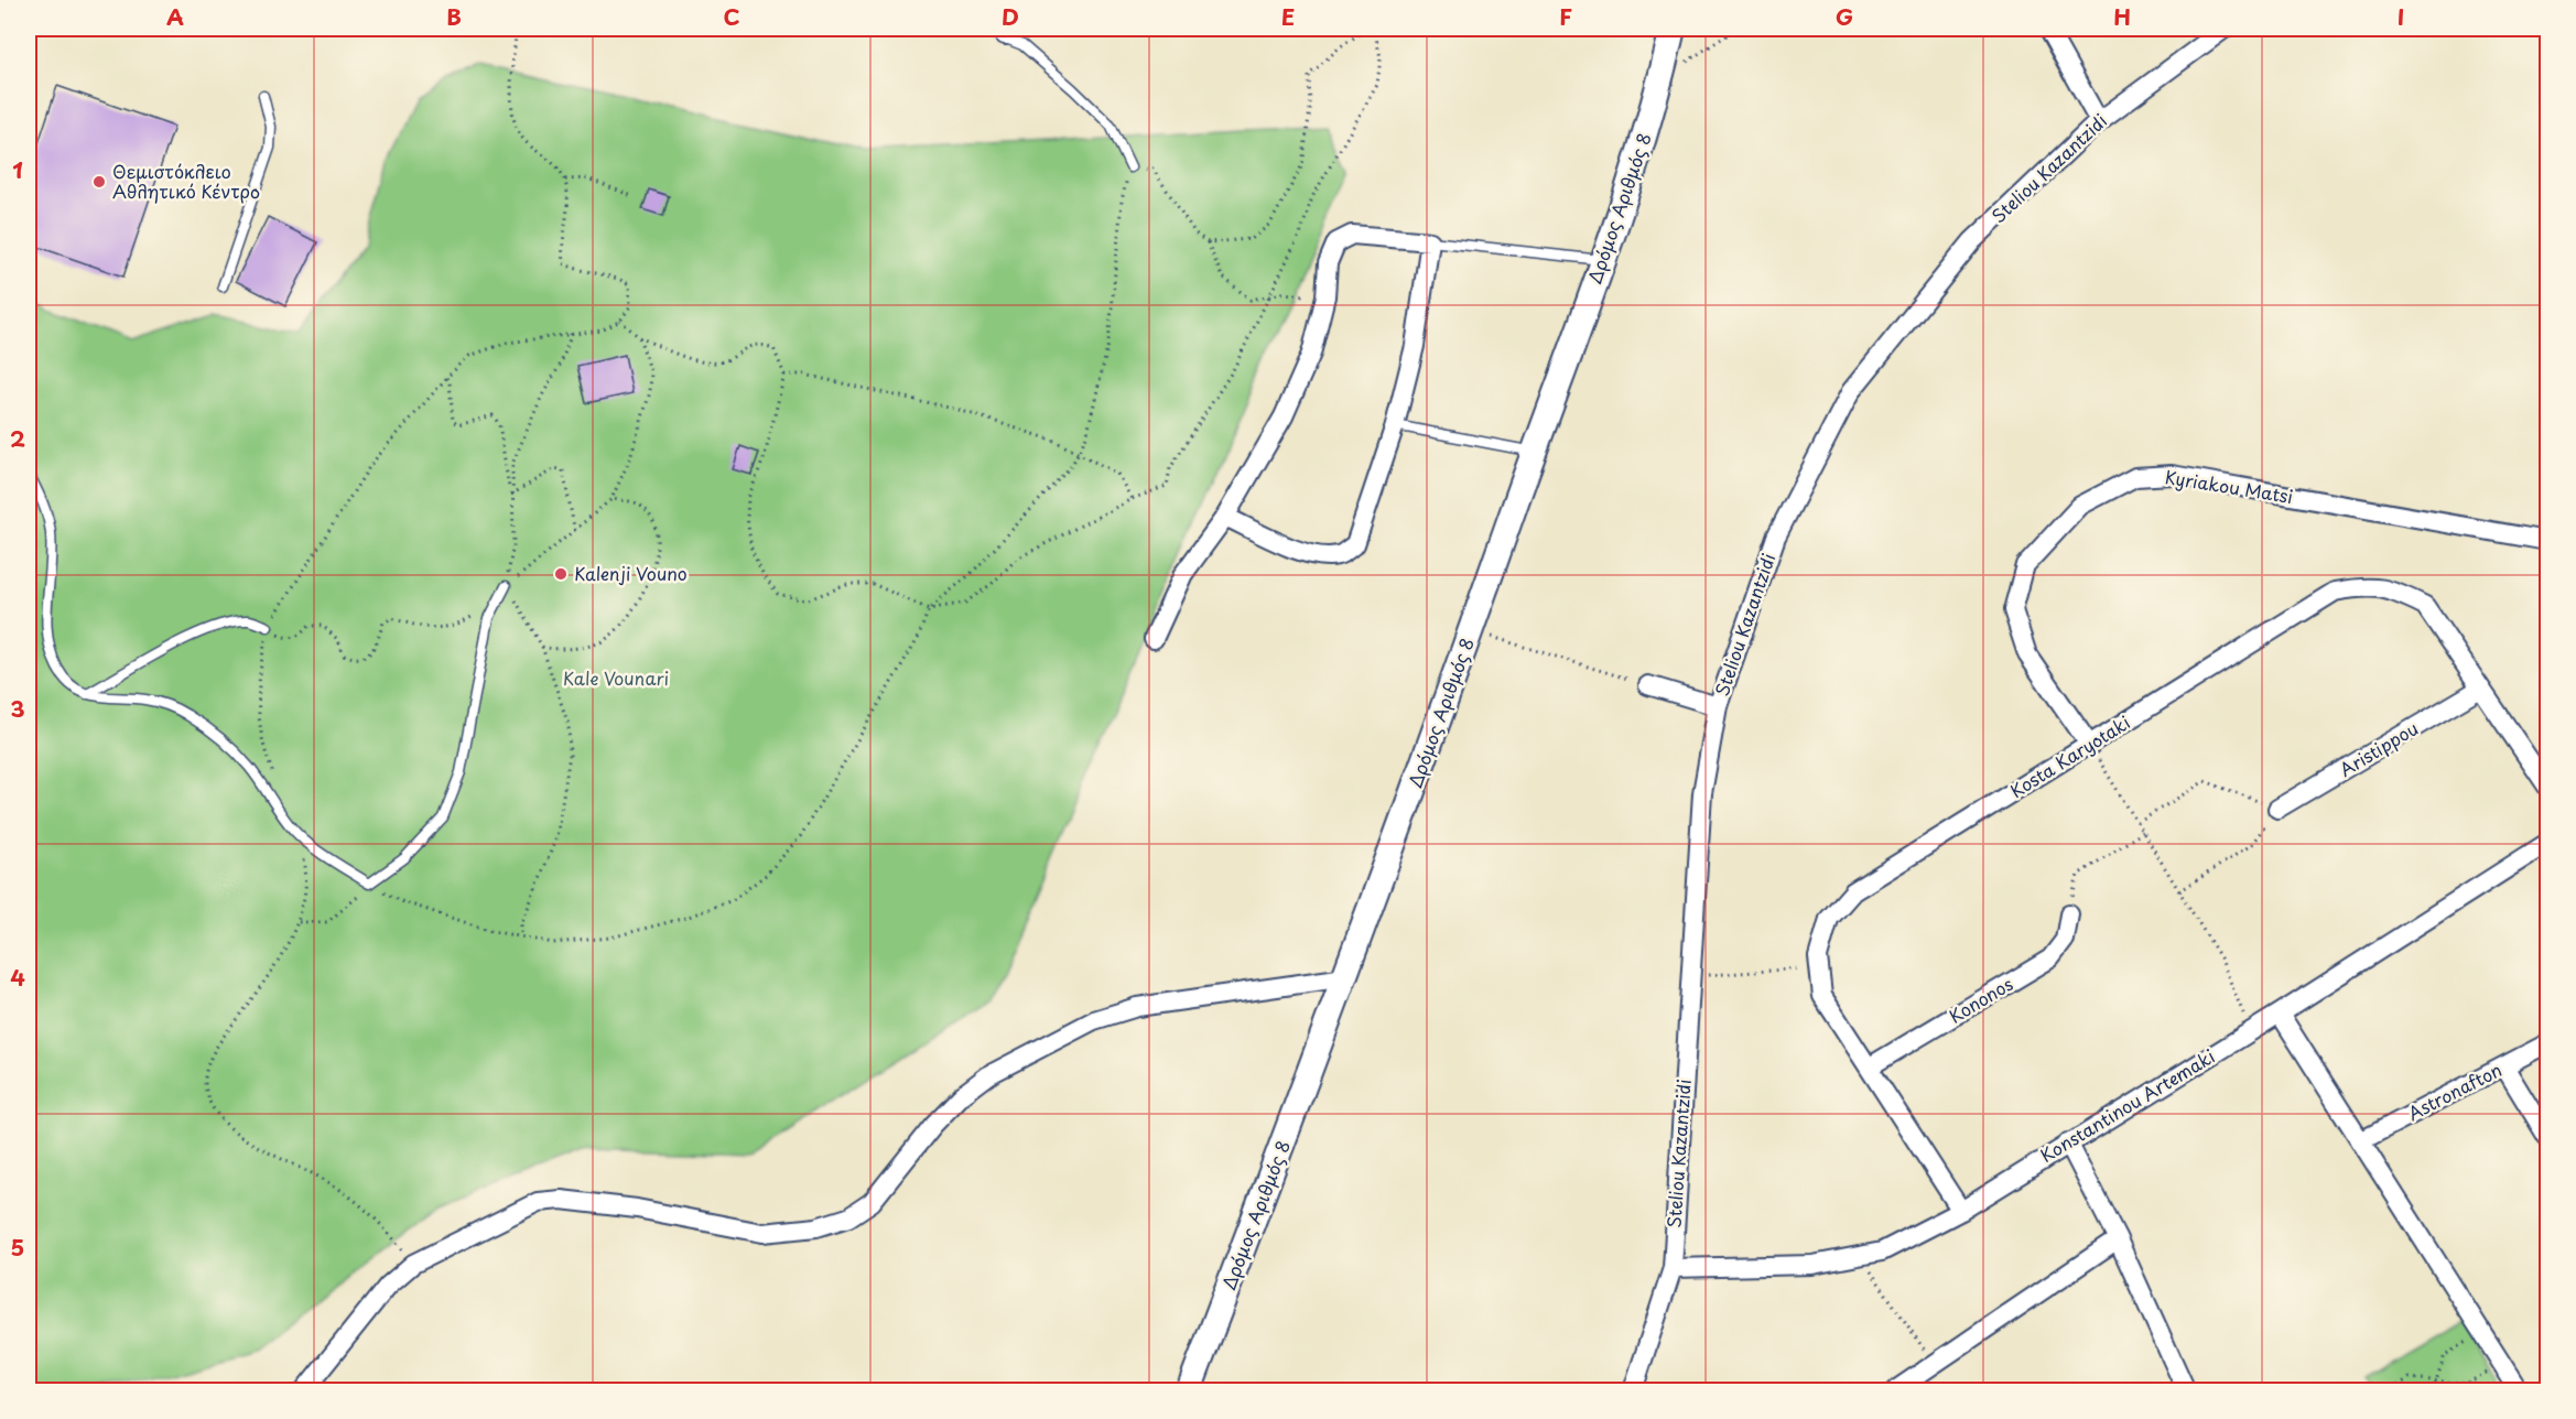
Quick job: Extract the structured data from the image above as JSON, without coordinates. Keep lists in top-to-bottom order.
{
  "streets": {
    "street": [
      "Steliou Kazantzidi",
      "Δρόμος Αριθμός 8",
      "Kyriakou Matsi",
      "Aristippou",
      "Kosta Karyotaki",
      "Kononos",
      "Astronafton",
      "Konstantinou Artemaki"
    ]
  },
  "crossings": [
    ["Steliou Kazantzidi", "Konstantinou Artemaki"],
    ["Kyriakou Matsi", "Kosta Karyotaki"],
    ["Aristippou", "Kosta Karyotaki"],
    ["Kosta Karyotaki", "Kononos"],
    ["Kosta Karyotaki", "Konstantinou Artemaki"]
  ],
  "parks": ["Kale Vounari"],
  "places": ["Θεμιστόκλειο Αθλητικό Κέντρο", "Kalenji Vouno"],
  "grid": {
    "columns": [
      "A",
      "B",
      "C",
      "D",
      "E",
      "F",
      "G",
      "H",
      "I"
    ],
    "rows": [
      "1",
      "2",
      "3",
      "4",
      "5"
    ]
  }
}
